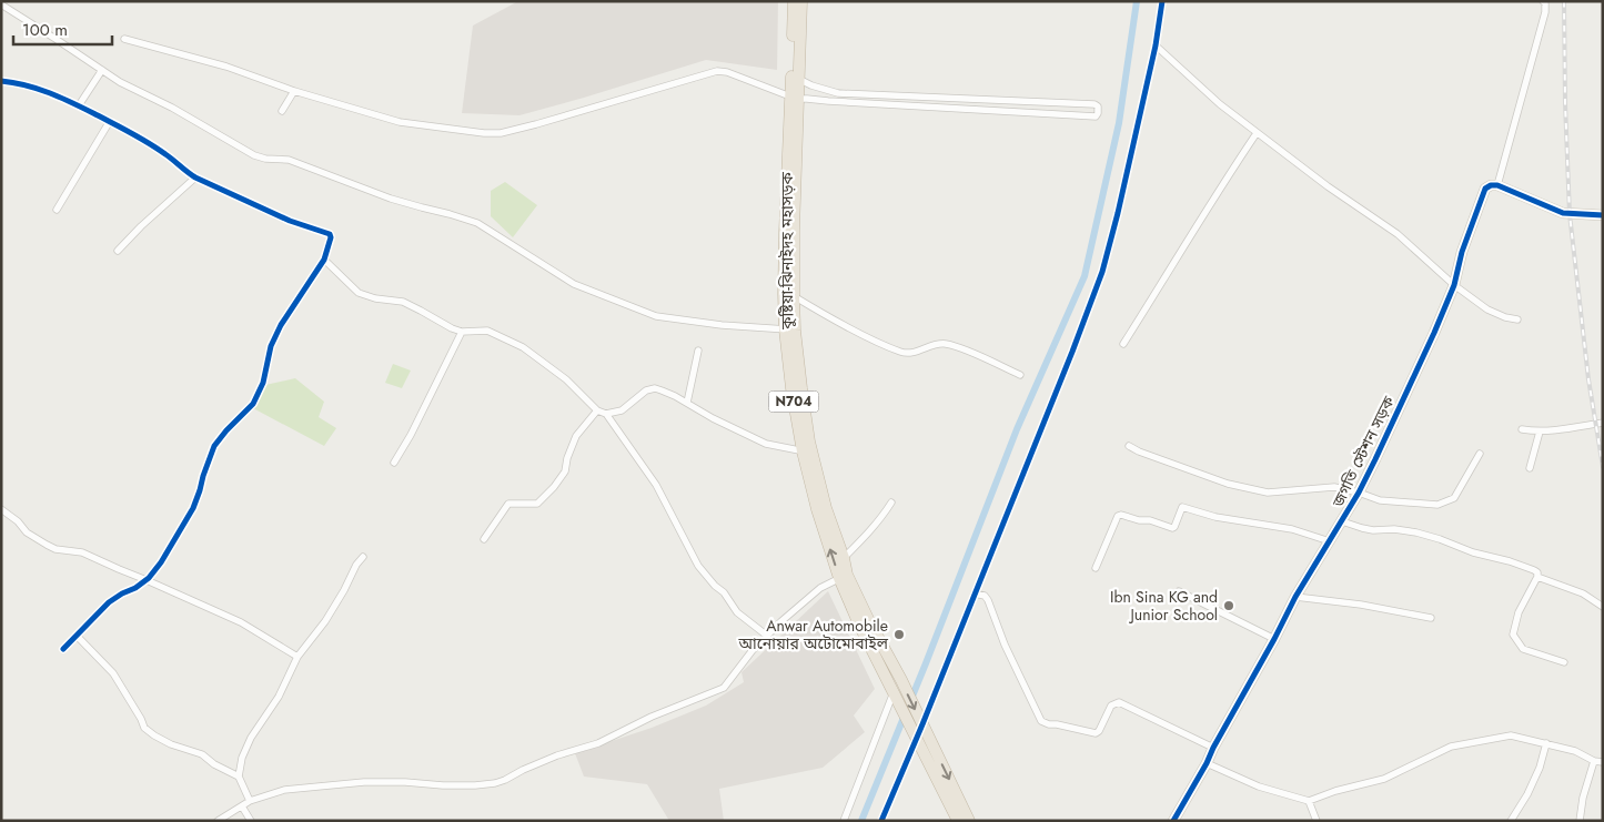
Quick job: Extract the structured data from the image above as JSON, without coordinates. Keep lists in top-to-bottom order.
{
  "streets": {
    "highway": ["কুষ্টিয়া-ঝিনাইদহ মহাসড়ক", "N704"],
    "street": ["জগতি স্টেশন সড়ক"]
  },
  "crossings": [
    ["কুষ্টিয়া-ঝিনাইদহ মহাসড়ক", "N704"]
  ],
  "places": ["Ibn Sina KG and Junior School", "Anwar Automobile আনোয়ার অটোমোবাইল"],
  "scale_bar": "100 m"
}
